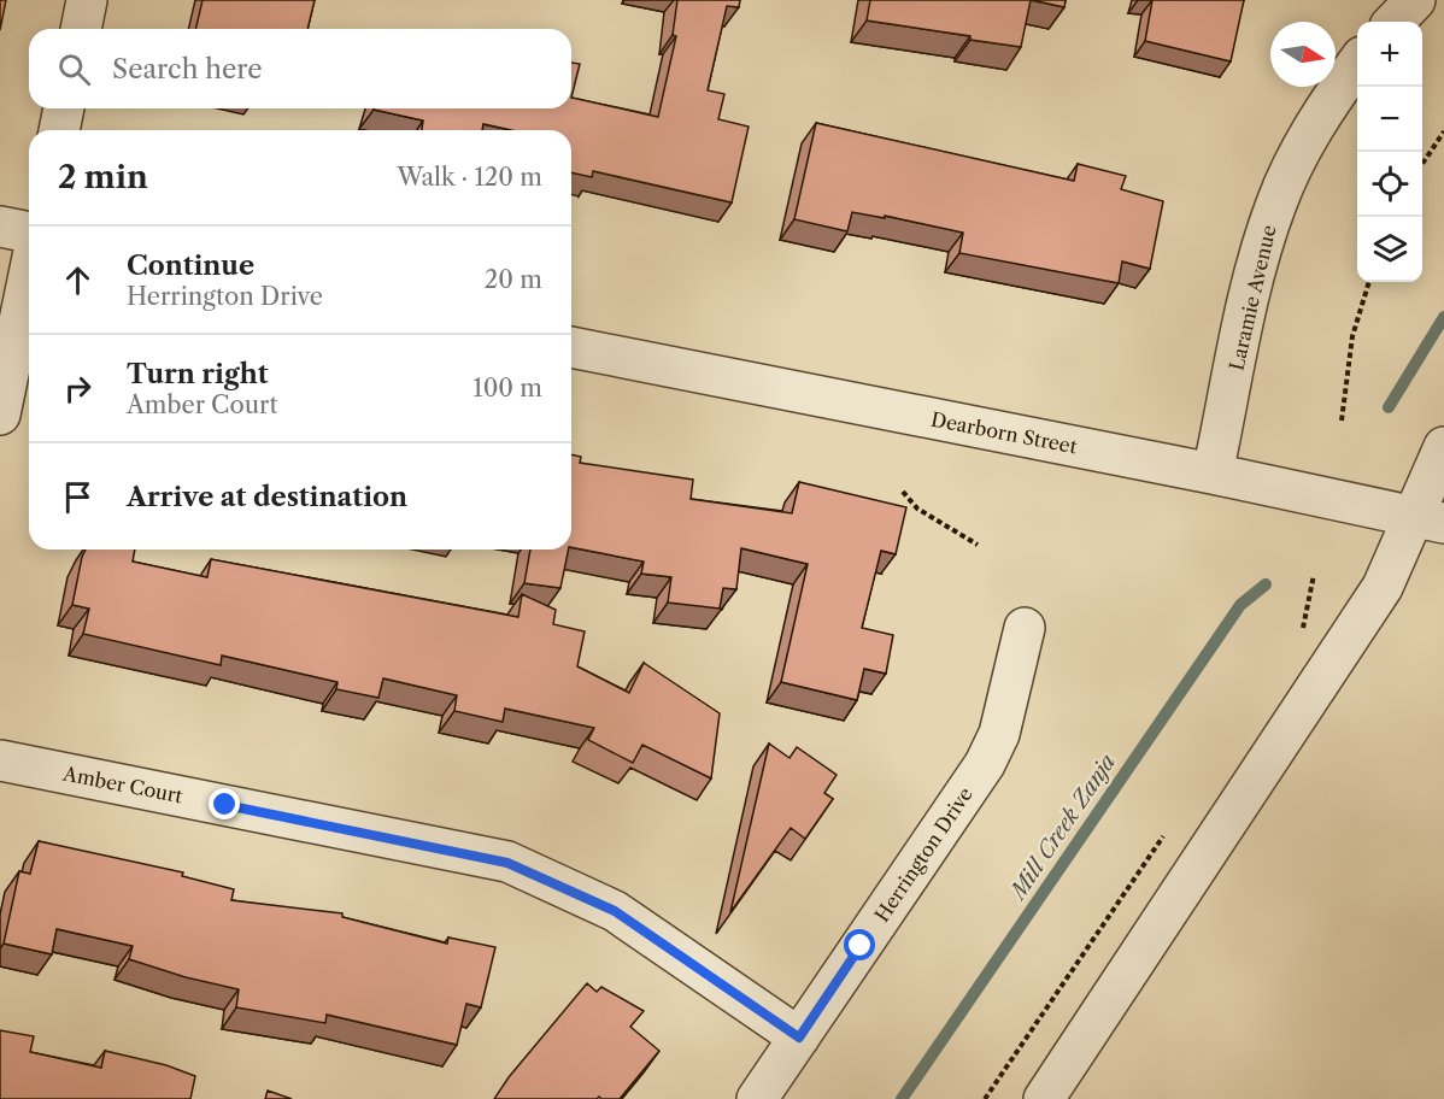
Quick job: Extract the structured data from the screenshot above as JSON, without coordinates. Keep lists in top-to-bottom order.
{
  "streets": {
    "street": [
      "Laramie Avenue",
      "Dearborn Street",
      "Amber Court",
      "Herrington Drive"
    ]
  },
  "crossings": [
    ["Laramie Avenue", "Dearborn Street"],
    ["Amber Court", "Herrington Drive"]
  ],
  "water": ["Mill Creek Zanja"],
  "north": "right",
  "page": {
    "map_buttons": ["+", "−"],
    "search": "Search here",
    "heading": ["2 min", "Walk · 120 m"],
    "list": [
      ["Continue", "Herrington Drive", "20 m"],
      ["Turn right", "Amber Court", "100 m"],
      "Arrive at destination"
    ]
  }
}
